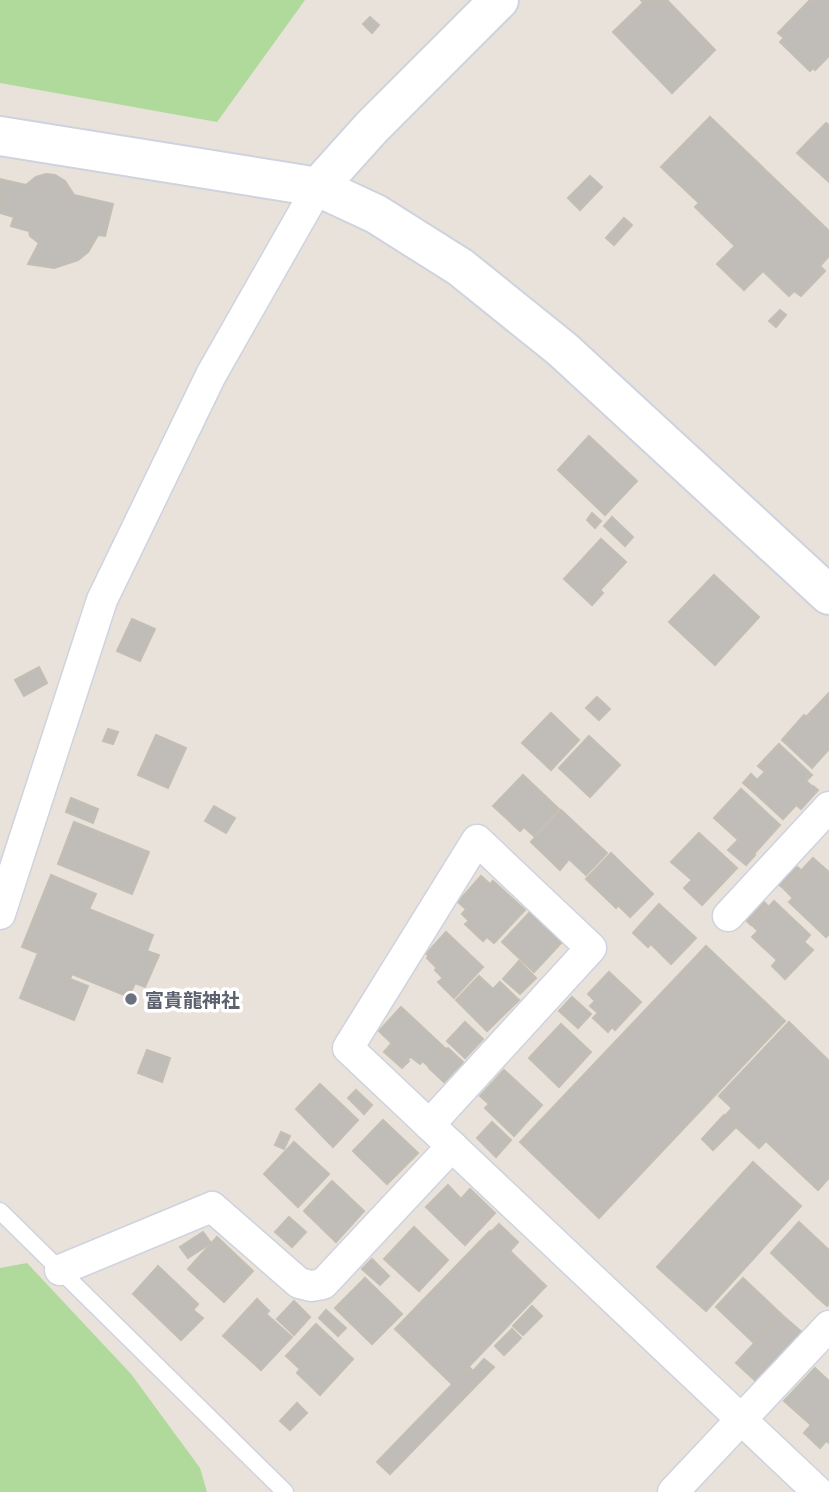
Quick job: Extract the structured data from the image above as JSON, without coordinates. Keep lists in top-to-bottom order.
{
  "places": ["富貴龍神社"]
}
